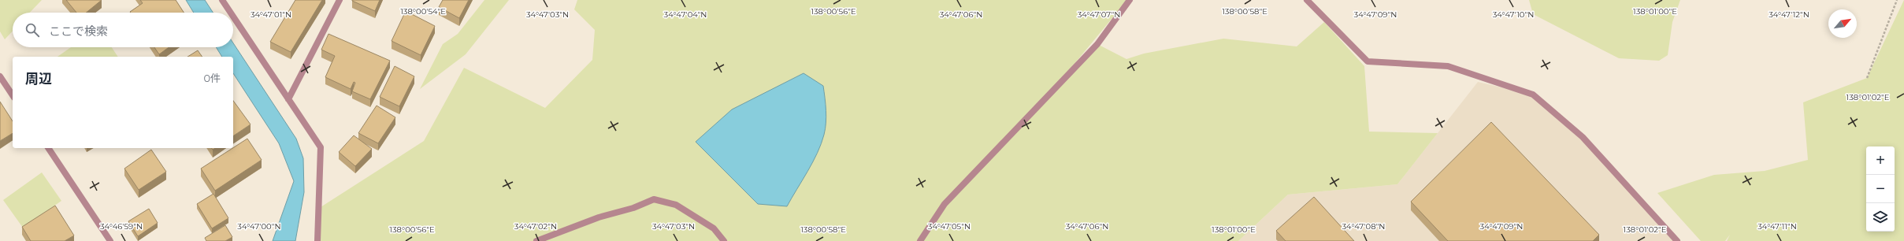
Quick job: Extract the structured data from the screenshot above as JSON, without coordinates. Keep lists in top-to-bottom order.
{
  "north": "top right",
  "page": {
    "search": "ここで検索",
    "heading": ["周辺", "0件"],
    "map_buttons": ["+", "−"]
  },
  "coordinates": [
    "138°00'54\"E",
    "138°00'56\"E",
    "138°00'58\"E",
    "138°01'00\"E",
    "34°47'01\"N",
    "34°47'03\"N",
    "34°47'04\"N",
    "34°47'06\"N",
    "34°47'07\"N",
    "34°47'09\"N",
    "34°47'10\"N",
    "34°47'12\"N",
    "138°01'02\"E",
    "34°46'59\"N",
    "34°47'00\"N",
    "34°47'02\"N",
    "34°47'05\"N",
    "34°47'08\"N",
    "34°47'11\"N"
  ]
}
